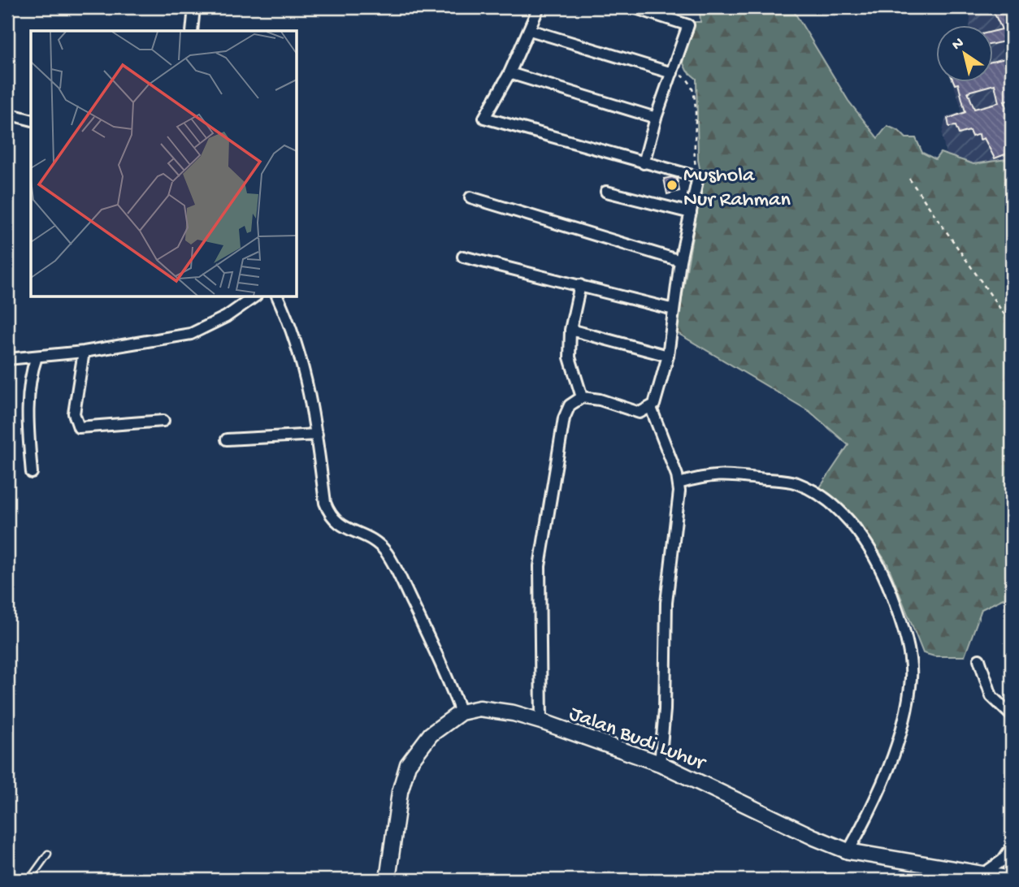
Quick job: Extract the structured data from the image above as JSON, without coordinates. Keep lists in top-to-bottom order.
{
  "streets": {
    "main road": ["Jalan Budi Luhur"]
  },
  "places": ["Mushola Nur Rahman"],
  "north": "top left"
}
